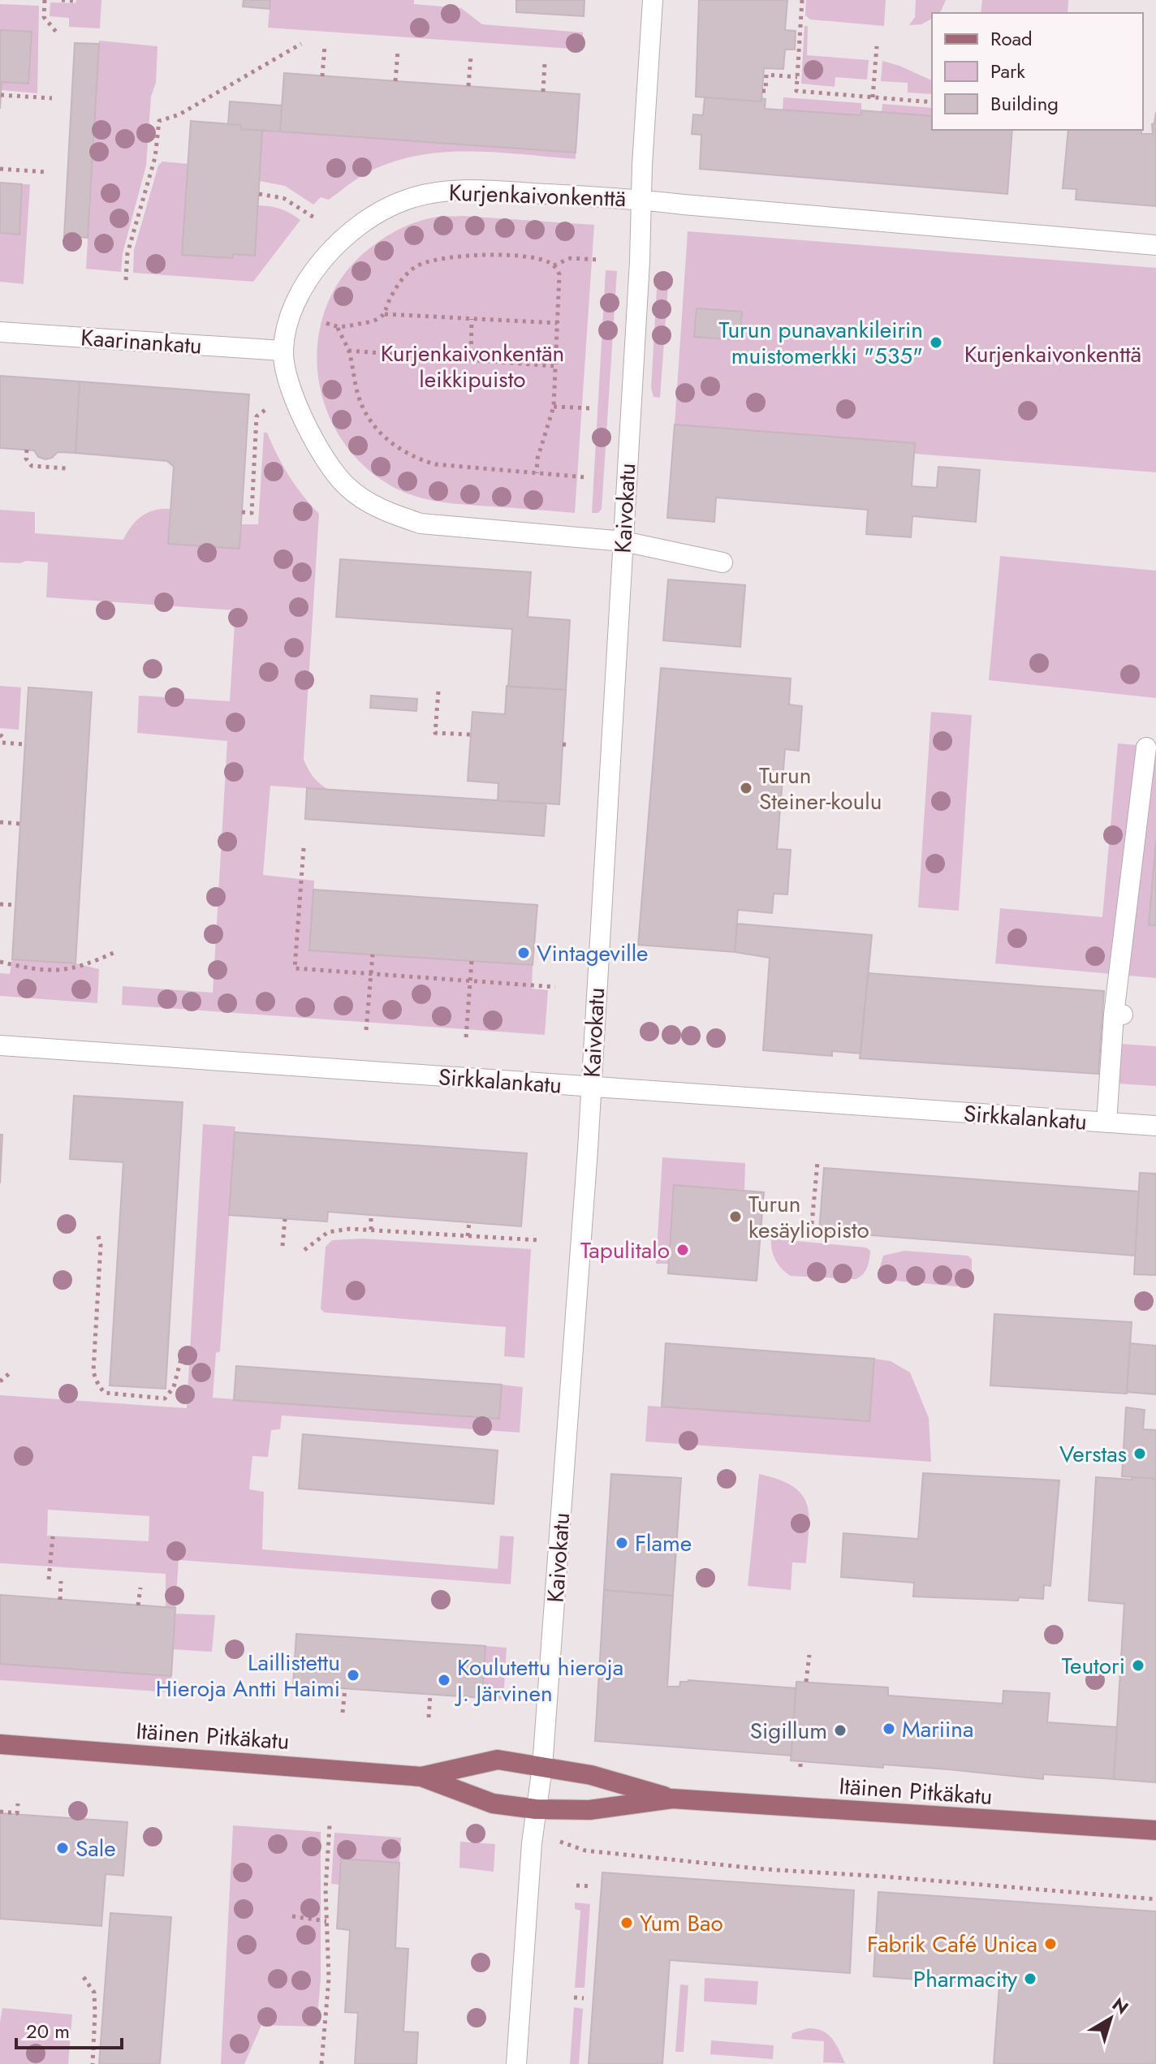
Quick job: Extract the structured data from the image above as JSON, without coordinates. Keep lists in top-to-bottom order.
{
  "streets": {
    "main road": ["Itäinen Pitkäkatu"],
    "street": [
      "Kurjenkaivonkenttä",
      "Kaarinankatu",
      "Kaivokatu",
      "Sirkkalankatu"
    ]
  },
  "crossings": [
    ["Kurjenkaivonkenttä", "Kaarinankatu"],
    ["Kurjenkaivonkenttä", "Kaivokatu"],
    ["Kaivokatu", "Sirkkalankatu"],
    ["Kaivokatu", "Itäinen Pitkäkatu"]
  ],
  "parks": ["Kurjenkaivonkentän leikkipuisto", "Kurjenkaivonkenttä"],
  "places": [
    "Turun punavankileirin muistomerkki \"535\"",
    "Turun Steiner-koulu",
    "Vintageville",
    "Turun kesäyliopisto",
    "Tapulitalo",
    "Verstas",
    "Flame",
    "Teutori",
    "Laillistettu Hieroja Antti Haimi",
    "Koulutettu hieroja J. Järvinen",
    "Mariina",
    "Sigillum",
    "Sale",
    "Yum Bao",
    "Fabrik Café Unica",
    "Pharmacity"
  ],
  "legend": ["Road", "Park", "Building"],
  "scale_bar": "20 m",
  "north": "top right"
}
